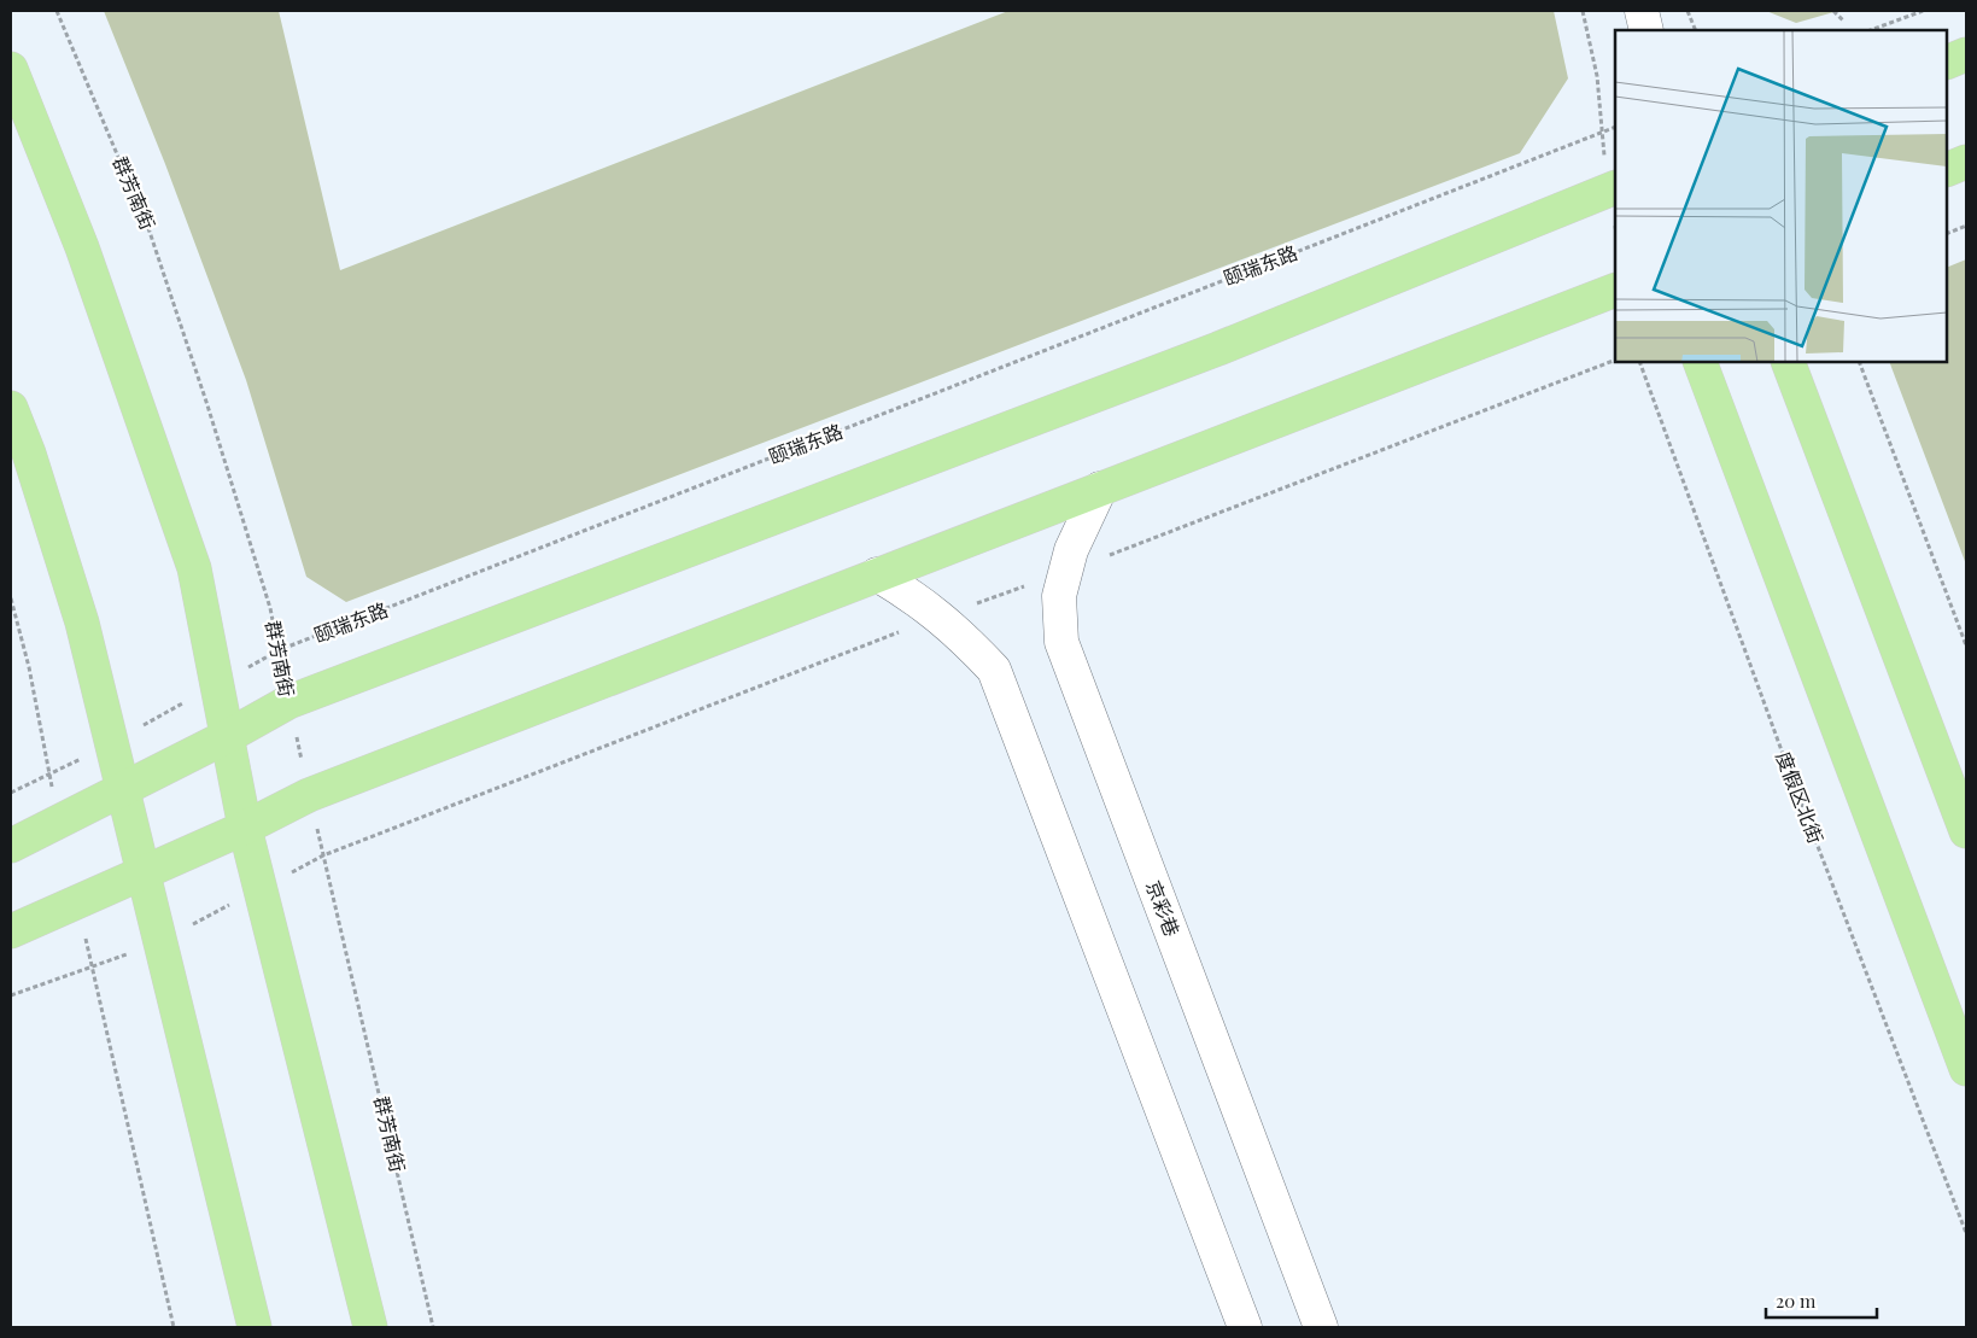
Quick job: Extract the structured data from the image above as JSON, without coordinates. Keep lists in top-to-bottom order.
{
  "streets": {
    "street": ["京彩巷"],
    "path": ["群芳南街", "颐瑞东路", "度假区北街"]
  },
  "crossings": [
    ["群芳南街", "颐瑞东路"]
  ],
  "scale_bar": "20 m"
}
